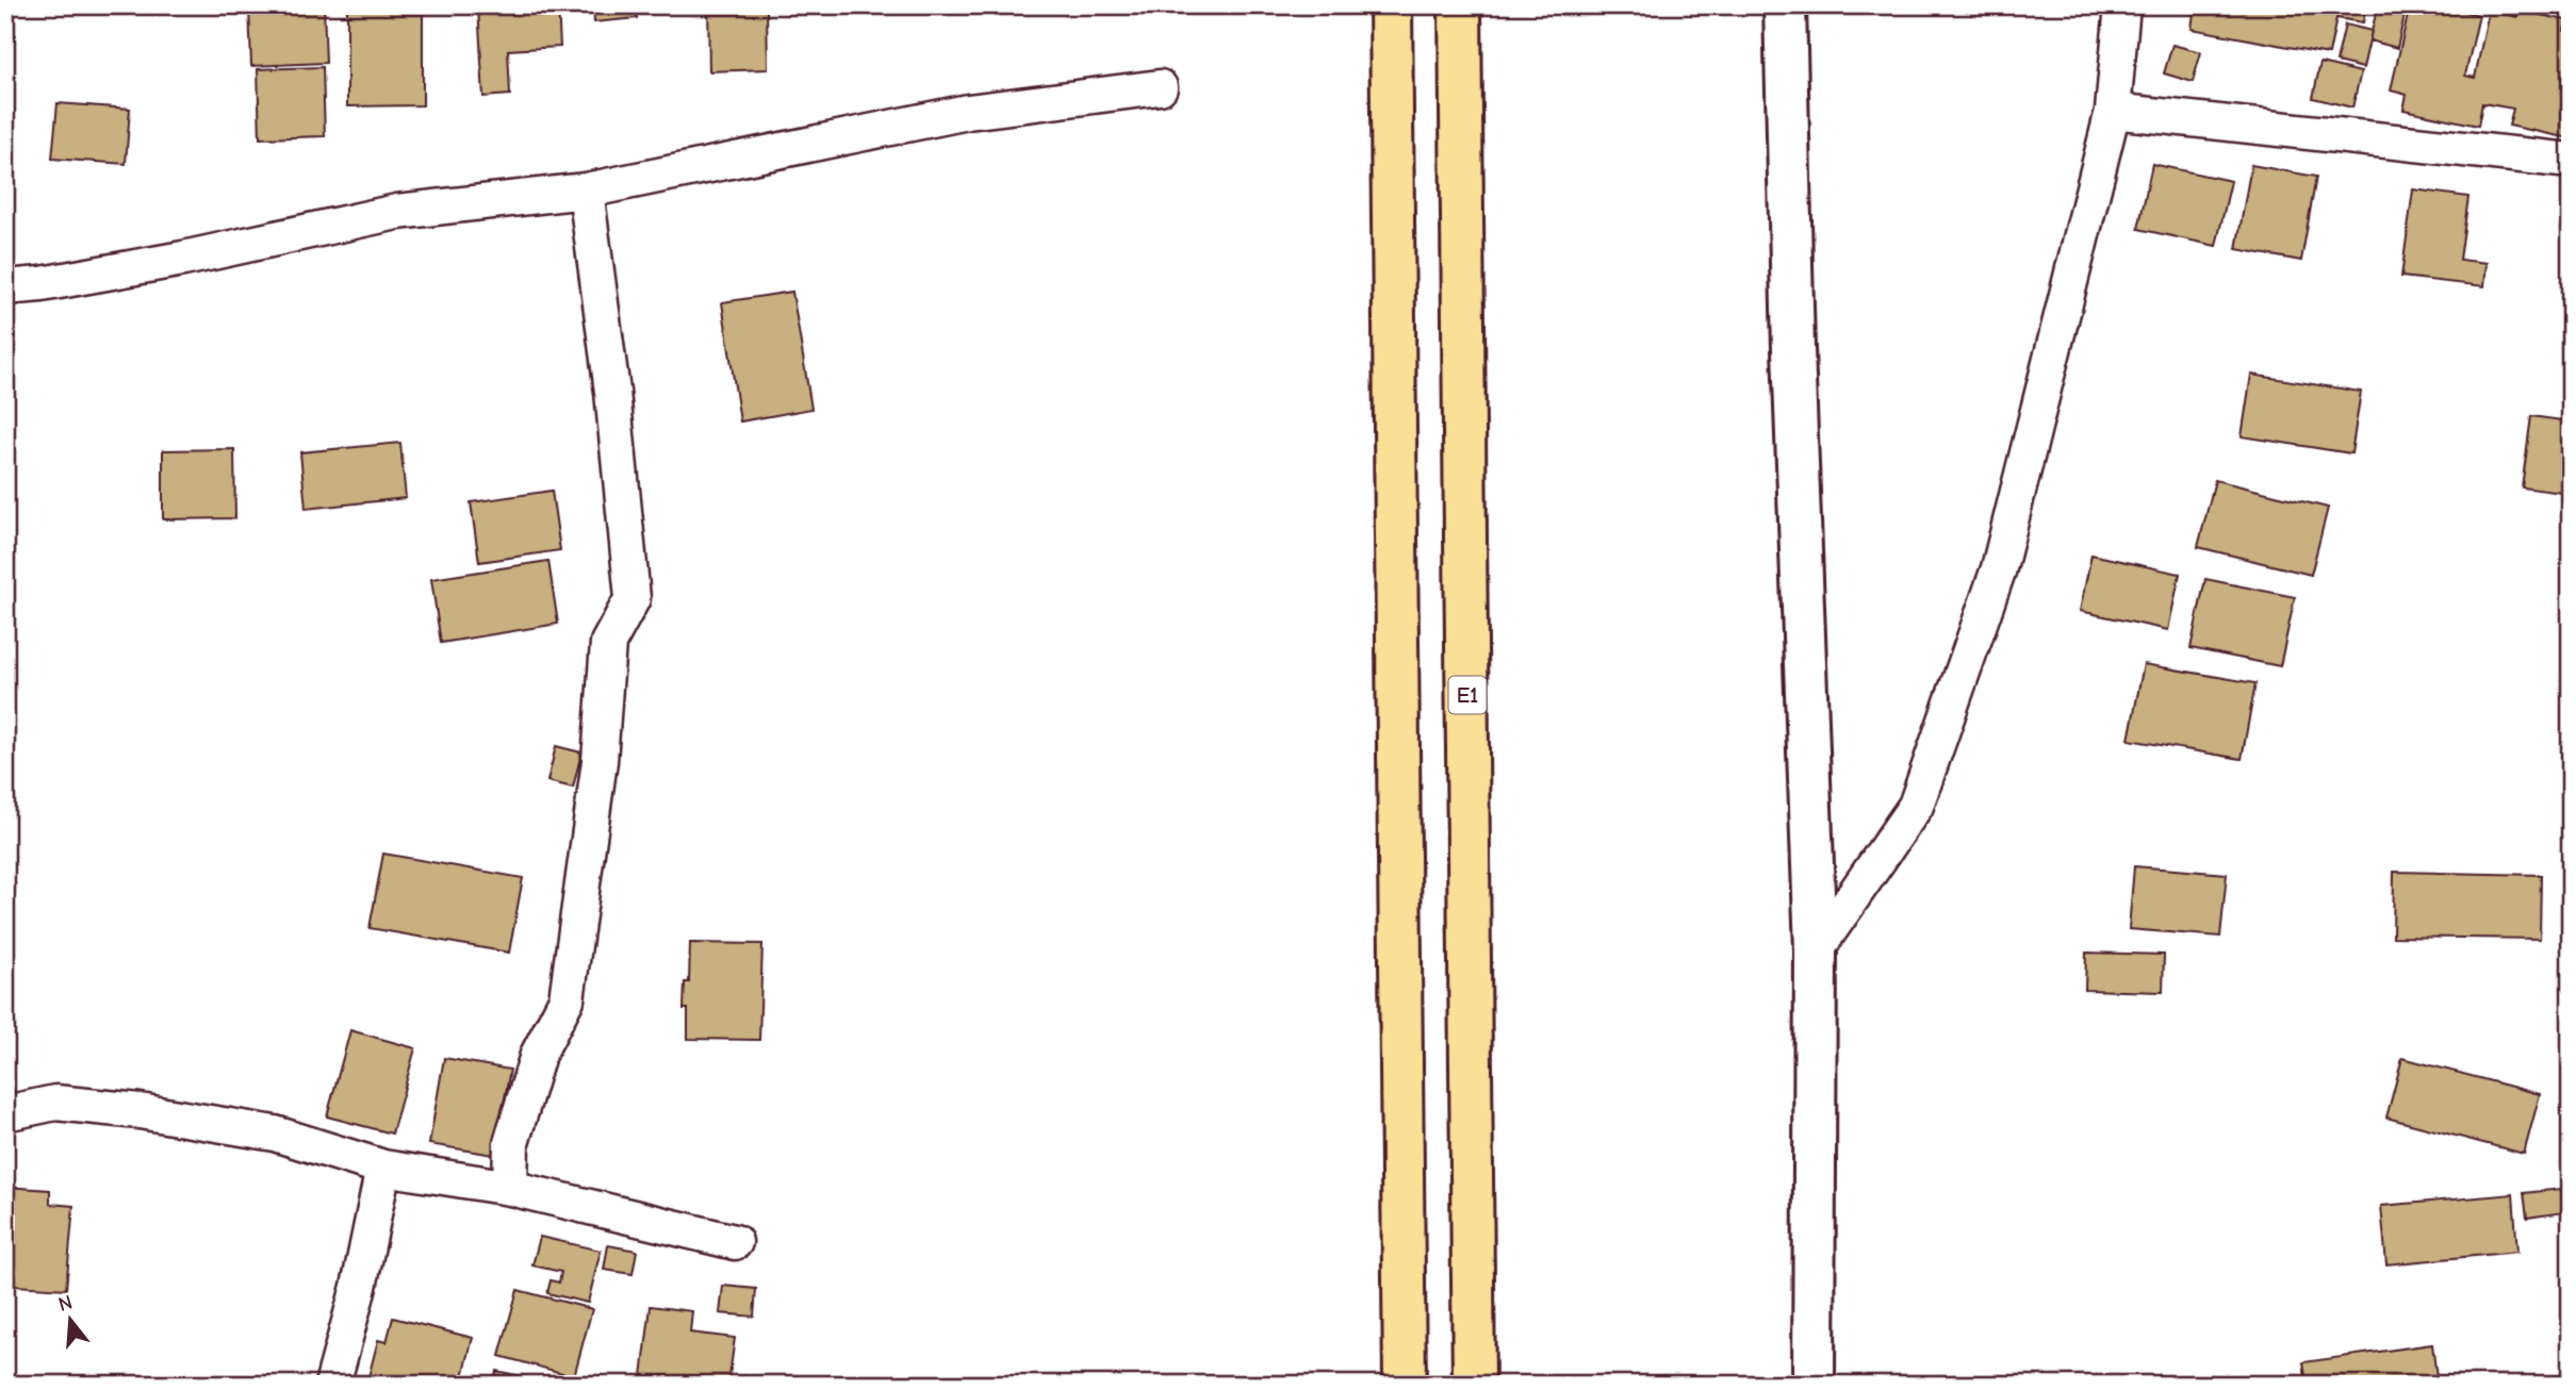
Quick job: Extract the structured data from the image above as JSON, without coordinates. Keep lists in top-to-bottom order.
{
  "streets": {
    "highway": ["E1"]
  },
  "north": "top"
}
